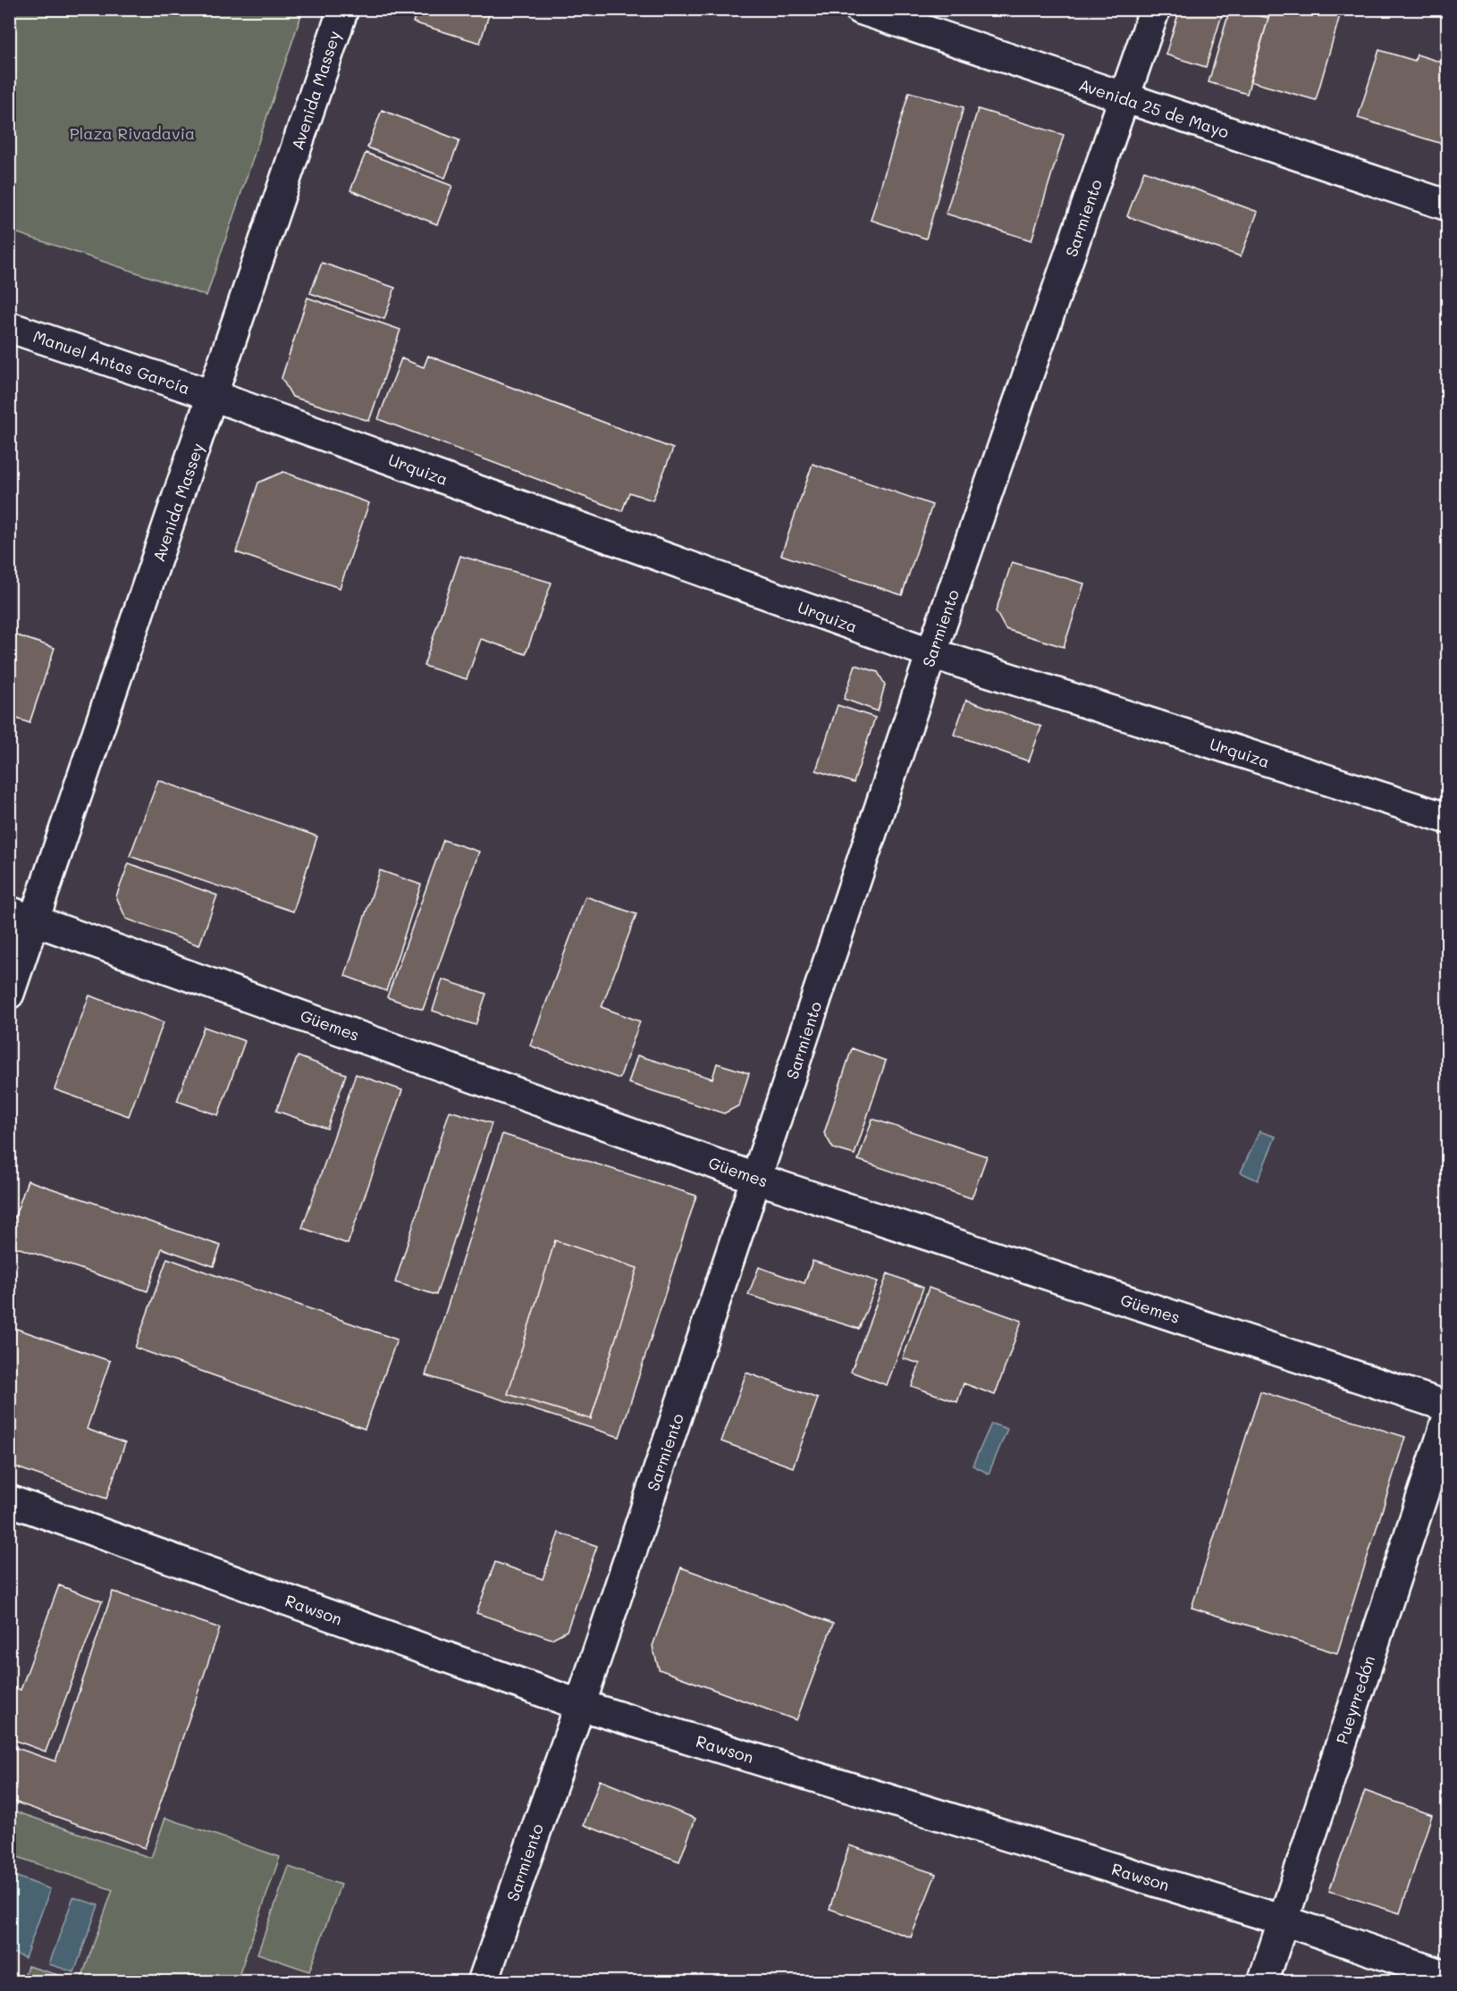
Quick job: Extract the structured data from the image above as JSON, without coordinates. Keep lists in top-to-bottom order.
{
  "streets": {
    "street": [
      "Avenida Massey",
      "Avenida 25 de Mayo",
      "Sarmiento",
      "Manuel Antas García",
      "Urquiza",
      "Güemes",
      "Rawson",
      "Pueyrredón"
    ]
  },
  "crossings": [
    ["Avenida Massey", "Manuel Antas García"],
    ["Avenida Massey", "Urquiza"],
    ["Avenida Massey", "Güemes"],
    ["Avenida 25 de Mayo", "Sarmiento"],
    ["Sarmiento", "Urquiza"],
    ["Sarmiento", "Güemes"],
    ["Sarmiento", "Rawson"],
    ["Manuel Antas García", "Urquiza"],
    ["Rawson", "Pueyrredón"]
  ],
  "parks": ["Plaza Rivadavia"]
}
